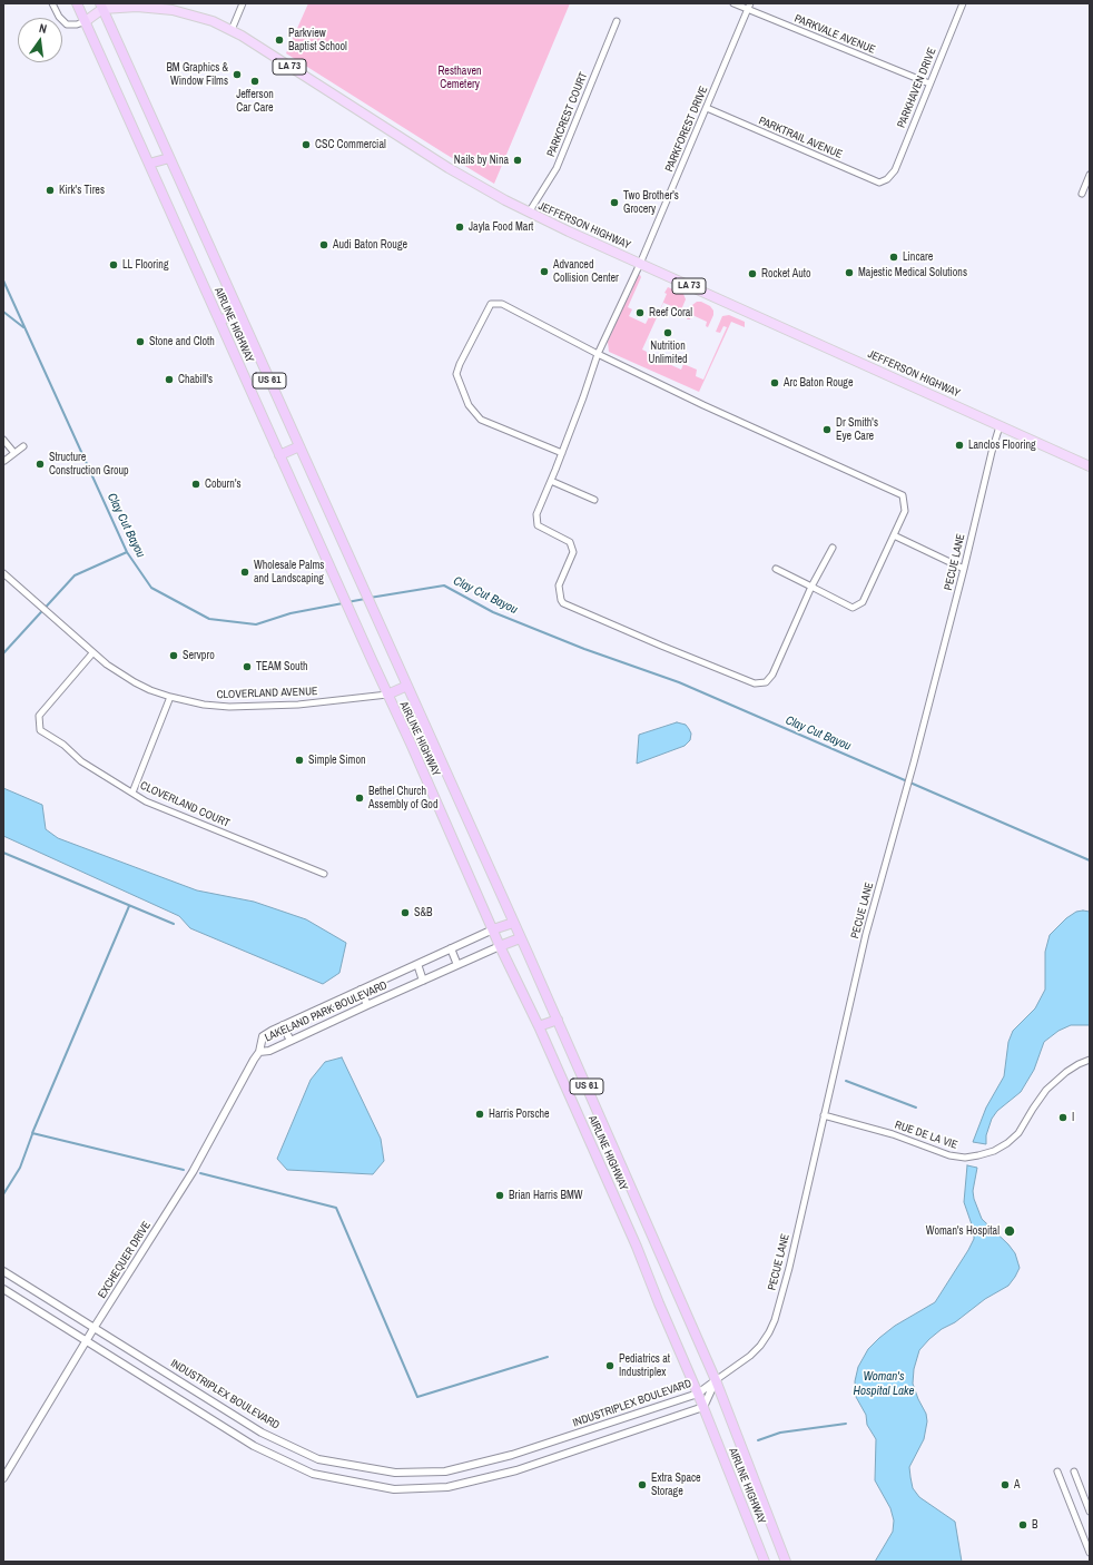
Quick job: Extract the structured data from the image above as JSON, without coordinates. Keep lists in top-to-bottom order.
{
  "streets": {
    "highway": ["AIRLINE HIGHWAY", "US 61"],
    "main road": ["LA 73", "JEFFERSON HIGHWAY"],
    "street": [
      "PARKVALE AVENUE",
      "PARKHAVEN DRIVE",
      "PARKCREST COURT",
      "PARKFOREST DRIVE",
      "PARKTRAIL AVENUE",
      "PECUE LANE",
      "CLOVERLAND AVENUE",
      "CLOVERLAND COURT",
      "LAKELAND PARK BOULEVARD",
      "RUE DE LA VIE",
      "EXCHEQUER DRIVE",
      "INDUSTRIPLEX BOULEVARD"
    ]
  },
  "crossings": [
    ["PARKVALE AVENUE", "PARKHAVEN DRIVE"],
    ["PARKVALE AVENUE", "PARKFOREST DRIVE"],
    ["PARKHAVEN DRIVE", "PARKTRAIL AVENUE"],
    ["PARKCREST COURT", "JEFFERSON HIGHWAY"],
    ["PARKFOREST DRIVE", "PARKTRAIL AVENUE"],
    ["PARKFOREST DRIVE", "JEFFERSON HIGHWAY"],
    ["JEFFERSON HIGHWAY", "AIRLINE HIGHWAY"],
    ["JEFFERSON HIGHWAY", "PECUE LANE"],
    ["AIRLINE HIGHWAY", "PECUE LANE"],
    ["AIRLINE HIGHWAY", "CLOVERLAND AVENUE"],
    ["AIRLINE HIGHWAY", "LAKELAND PARK BOULEVARD"],
    ["AIRLINE HIGHWAY", "INDUSTRIPLEX BOULEVARD"],
    ["PECUE LANE", "RUE DE LA VIE"],
    ["PECUE LANE", "INDUSTRIPLEX BOULEVARD"],
    ["CLOVERLAND AVENUE", "CLOVERLAND COURT"],
    ["LAKELAND PARK BOULEVARD", "EXCHEQUER DRIVE"],
    ["EXCHEQUER DRIVE", "INDUSTRIPLEX BOULEVARD"]
  ],
  "water": ["Clay Cut Bayou", "Woman's Hospital Lake"],
  "parks": ["Resthaven Cemetery"],
  "places": [
    "Parkview Baptist School",
    "BM Graphics & Window Films",
    "Jefferson Car Care",
    "CSC Commercial",
    "Nails by Nina",
    "Kirk's Tires",
    "Two Brother's Grocery",
    "Jayla Food Mart",
    "Audi Baton Rouge",
    "Lincare",
    "LL Flooring",
    "Advanced Collision Center",
    "Majestic Medical Solutions",
    "Rocket Auto",
    "Reef Coral",
    "Nutrition Unlimited",
    "Stone and Cloth",
    "Chabill's",
    "Arc Baton Rouge",
    "Dr Smith's Eye Care",
    "Lanclos Flooring",
    "Structure Construction Group",
    "Coburn's",
    "Wholesale Palms and Landscaping",
    "Servpro",
    "TEAM South",
    "Simple Simon",
    "Bethel Church Assembly of God",
    "S&B",
    "Harris Porsche",
    "I",
    "Brian Harris BMW",
    "Woman's Hospital",
    "Pediatrics at Industriplex",
    "Extra Space Storage",
    "A",
    "B"
  ],
  "north": "top"
}
